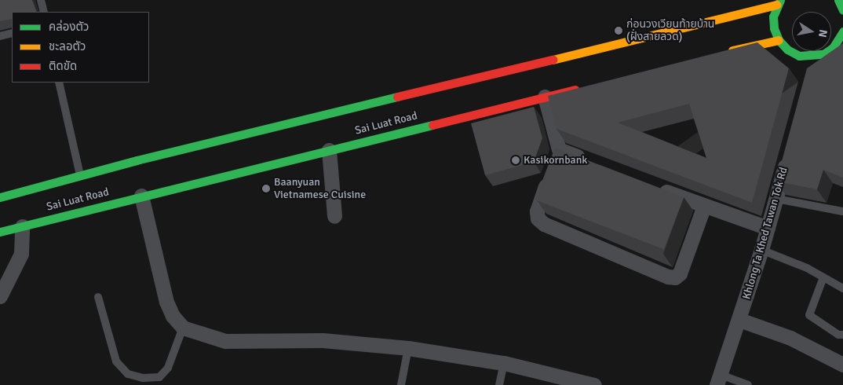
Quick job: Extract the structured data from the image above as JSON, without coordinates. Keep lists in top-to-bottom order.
{
  "streets": {
    "main road": ["Sai Luat Road"],
    "street": ["Khlong Ta Khed Tawan Tok Rd"]
  },
  "places": ["ก่อนวงเวียนท้ายบ้าน (ฝั่งสายลวด)", "Kasikornbank", "Baanyuan Vietnamese Cuisine"],
  "legend": ["คล่องตัว", "ชะลอตัว", "ติดขัด"],
  "north": "right"
}
